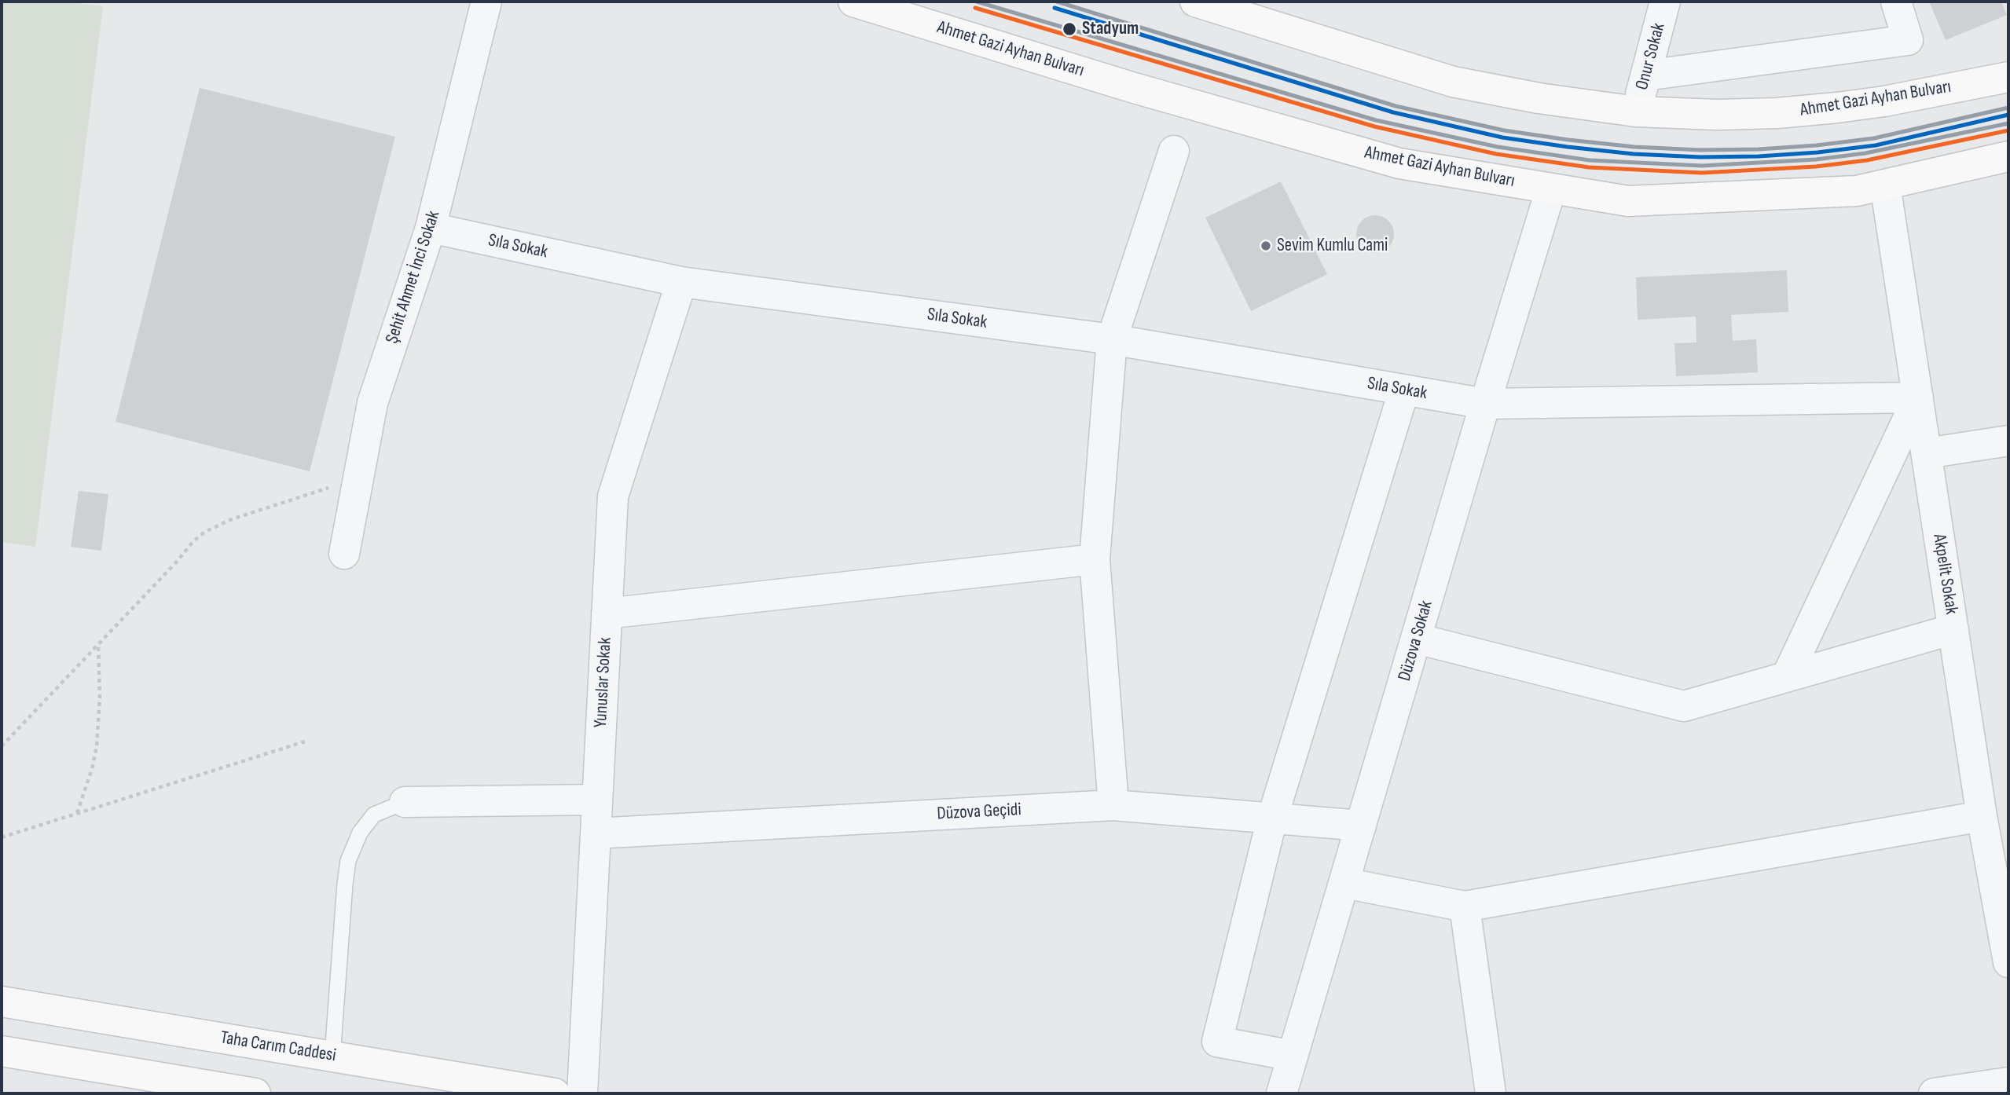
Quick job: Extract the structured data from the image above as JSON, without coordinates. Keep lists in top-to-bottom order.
{
  "streets": {
    "main road": ["Ahmet Gazi Ayhan Bulvarı", "Taha Carım Caddesi"],
    "street": [
      "Onur Sokak",
      "Sıla Sokak",
      "Şehit Ahmet İnci Sokak",
      "Akpelit Sokak",
      "Düzova Sokak",
      "Yunuslar Sokak",
      "Düzova Geçidi"
    ]
  },
  "crossings": [
    ["Ahmet Gazi Ayhan Bulvarı", "Onur Sokak"],
    ["Ahmet Gazi Ayhan Bulvarı", "Akpelit Sokak"],
    ["Ahmet Gazi Ayhan Bulvarı", "Düzova Sokak"],
    ["Sıla Sokak", "Şehit Ahmet İnci Sokak"],
    ["Sıla Sokak", "Akpelit Sokak"],
    ["Sıla Sokak", "Düzova Sokak"],
    ["Sıla Sokak", "Yunuslar Sokak"],
    ["Düzova Sokak", "Düzova Geçidi"],
    ["Yunuslar Sokak", "Düzova Geçidi"]
  ],
  "places": ["Stadyum", "Sevim Kumlu Cami"]
}
